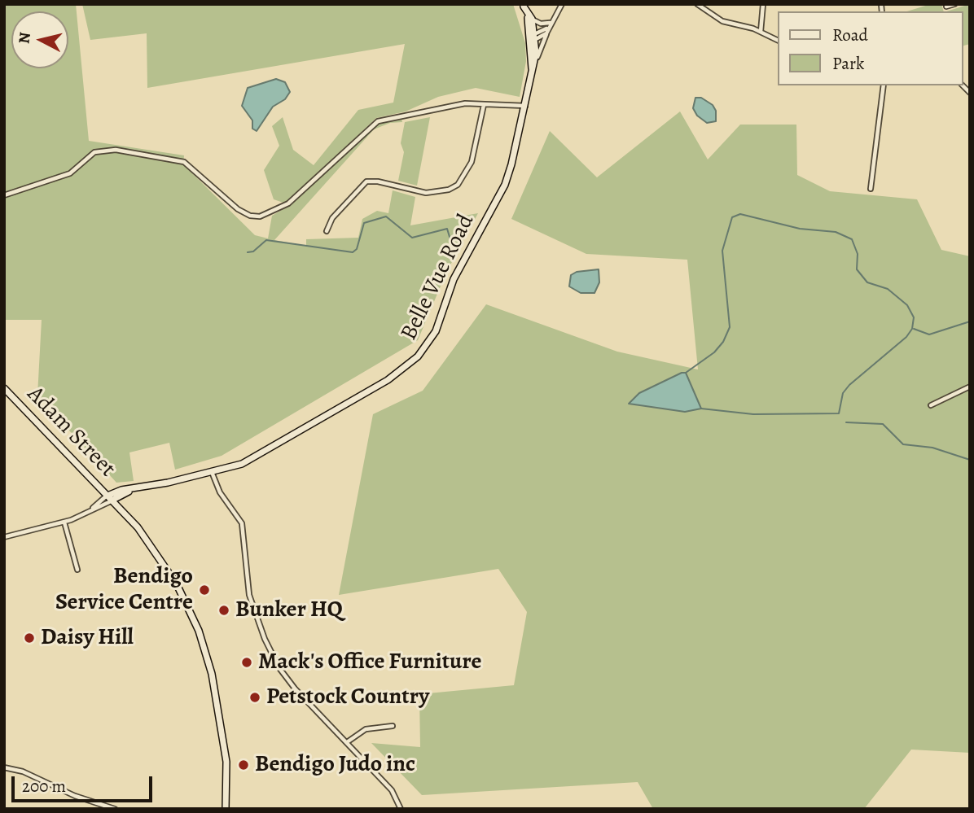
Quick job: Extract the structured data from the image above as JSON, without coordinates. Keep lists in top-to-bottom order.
{
  "streets": {
    "street": ["Belle Vue Road", "Adam Street"]
  },
  "crossings": [
    ["Belle Vue Road", "Adam Street"]
  ],
  "places": [
    "Bendigo Service Centre",
    "Bunker HQ",
    "Daisy Hill",
    "Mack's Office Furniture",
    "Petstock Country",
    "Bendigo Judo inc"
  ],
  "legend": ["Road", "Park"],
  "scale_bar": "200 m",
  "north": "left"
}
